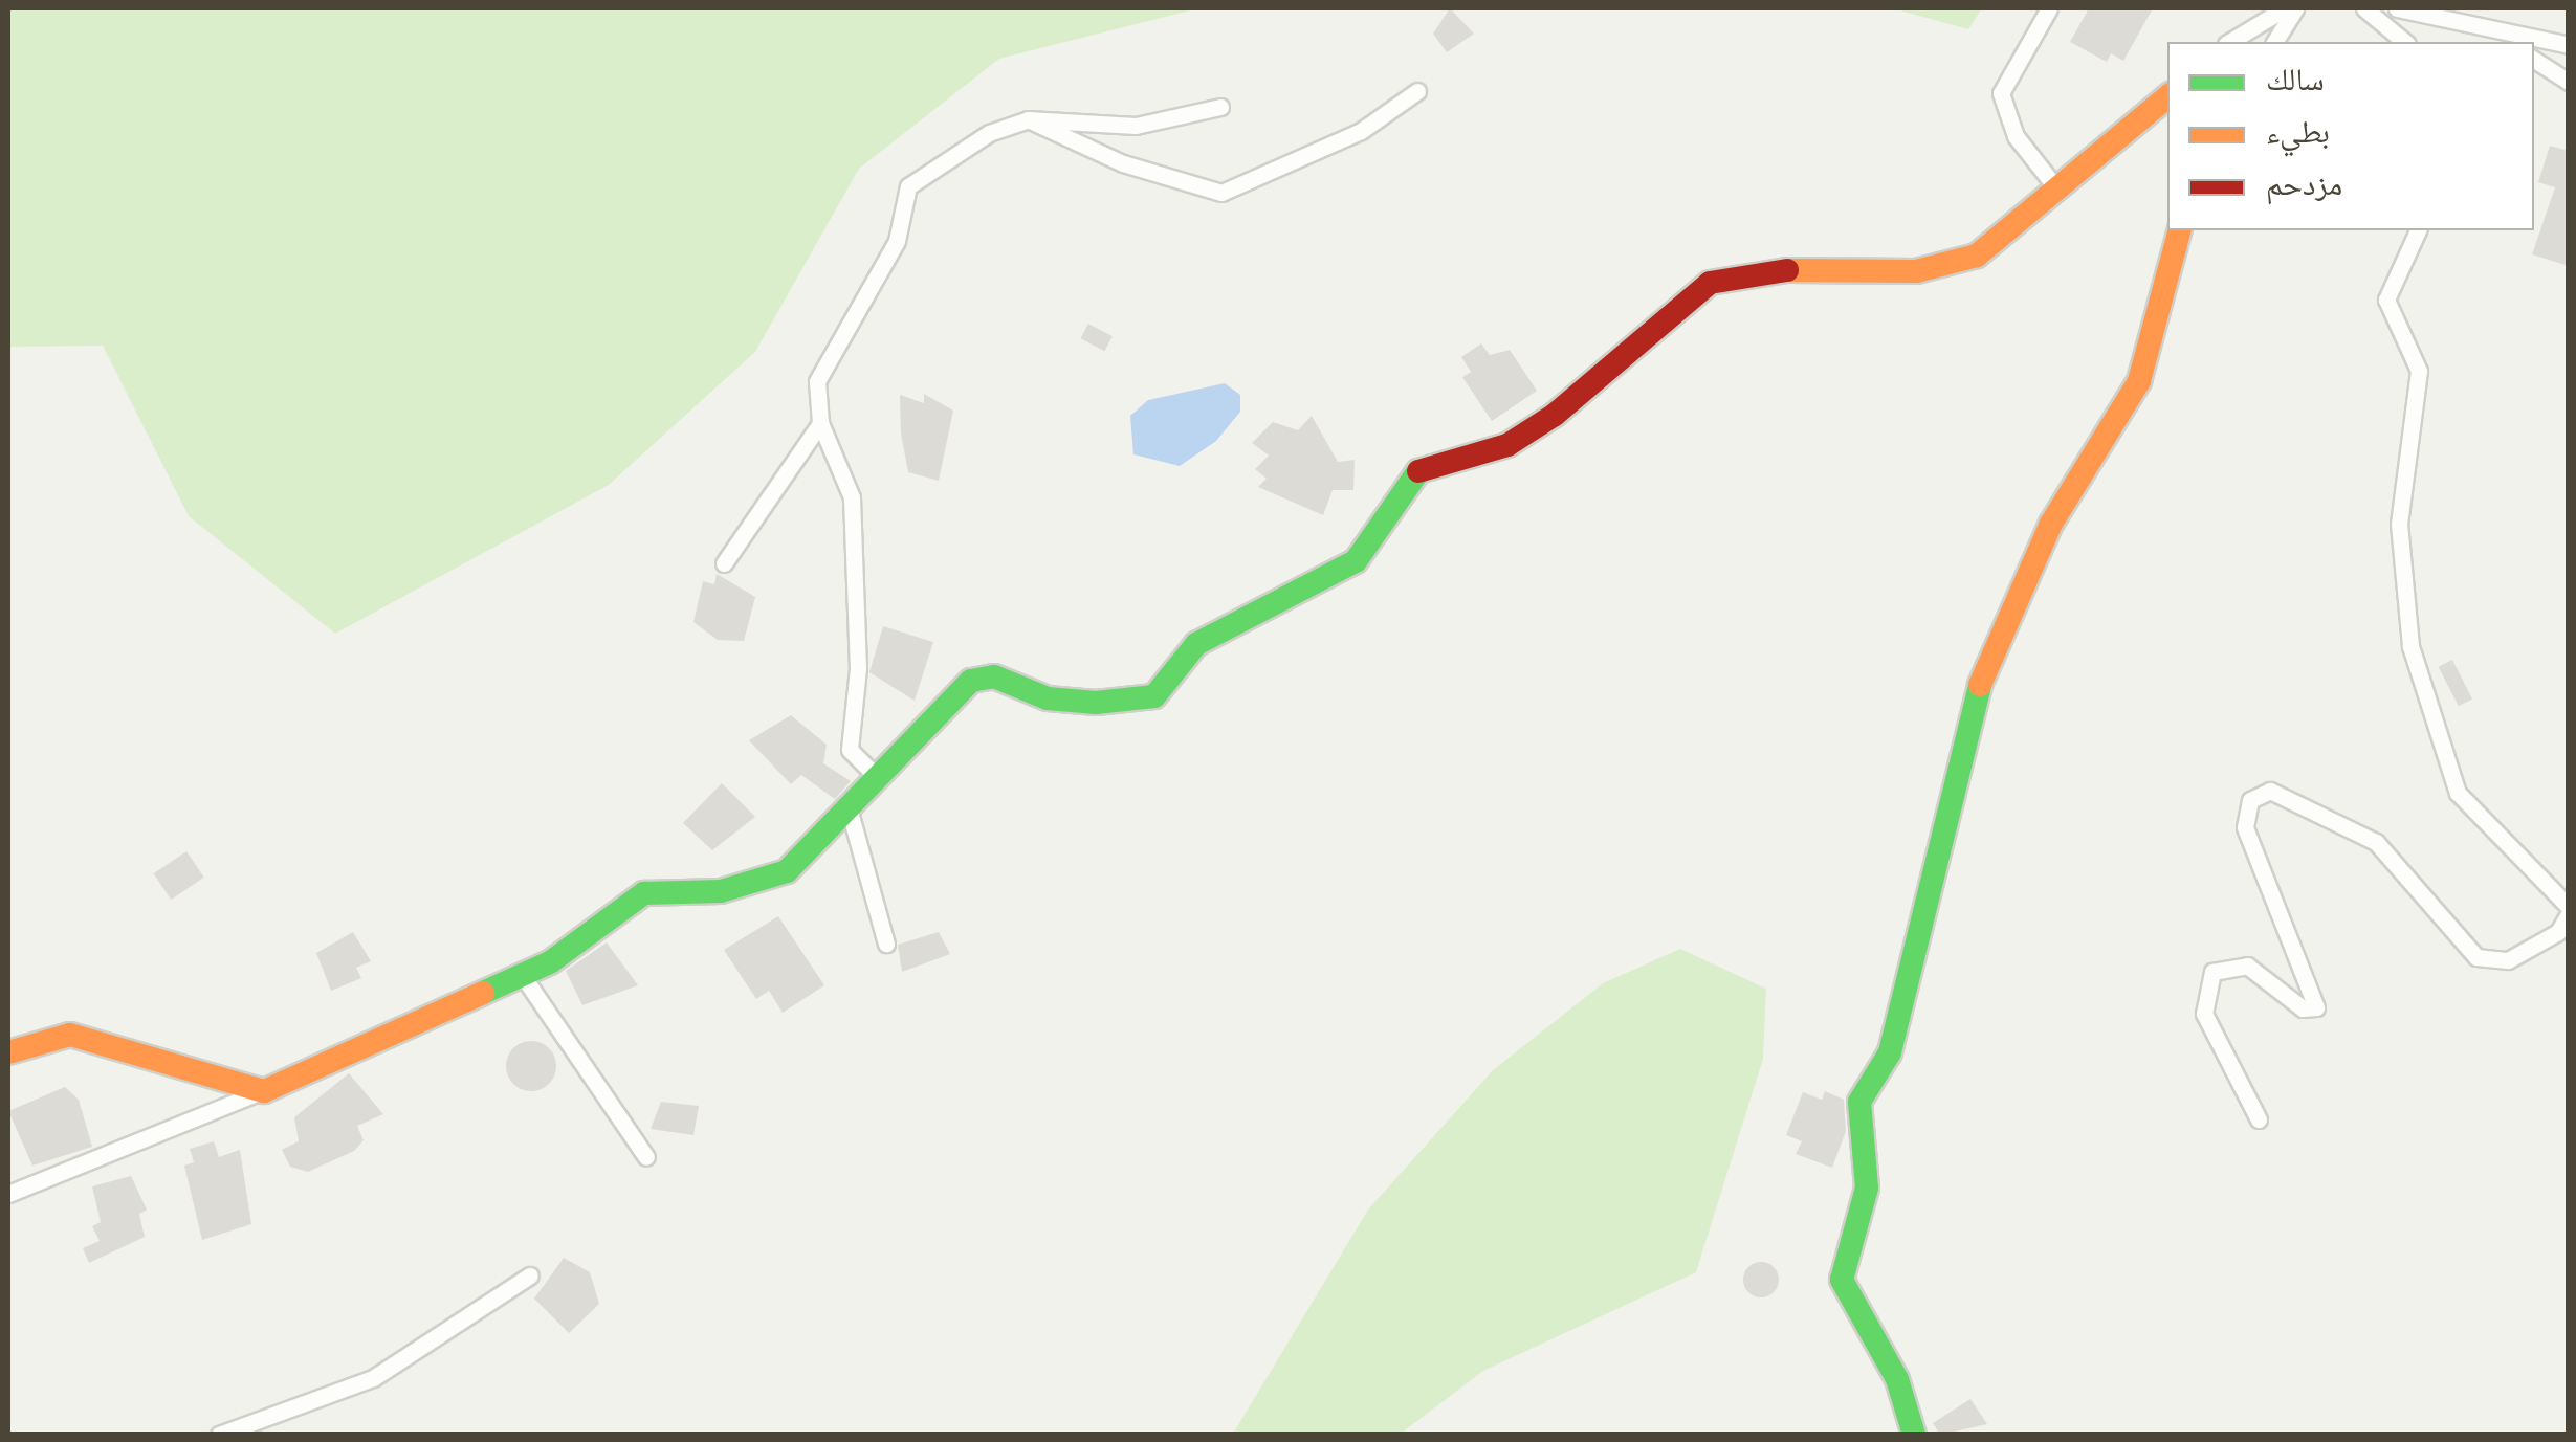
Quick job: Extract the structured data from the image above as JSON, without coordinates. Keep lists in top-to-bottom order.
{
  "legend": ["سالك", "بطيء", "مزدحم"]
}
